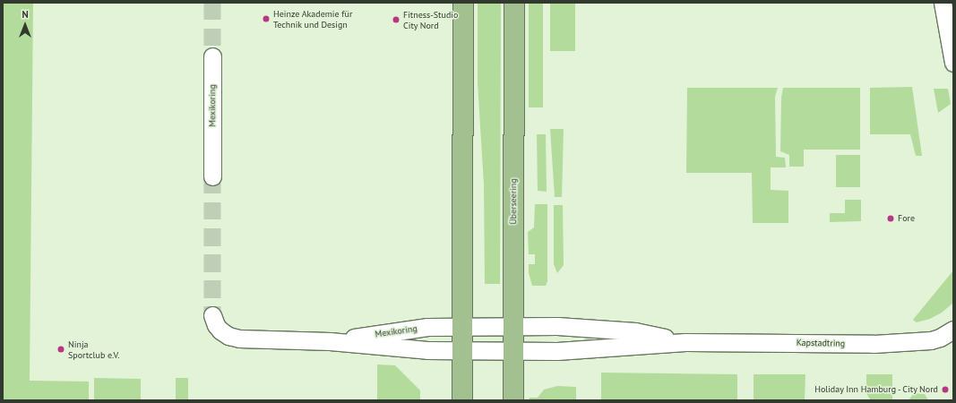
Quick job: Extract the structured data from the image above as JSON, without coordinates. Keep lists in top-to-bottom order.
{
  "streets": {
    "main road": ["Überseering"],
    "street": ["Mexikoring", "Kapstadtring"]
  },
  "crossings": [
    ["Mexikoring", "Überseering"],
    ["Mexikoring", "Kapstadtring"],
    ["Überseering", "Kapstadtring"]
  ],
  "places": [
    "Heinze Akademie für Technik und Design",
    "Fitness-Studio City Nord",
    "Fore",
    "Ninja Sportclub e.V.",
    "Holiday Inn Hamburg - City Nord"
  ],
  "north": "top"
}
